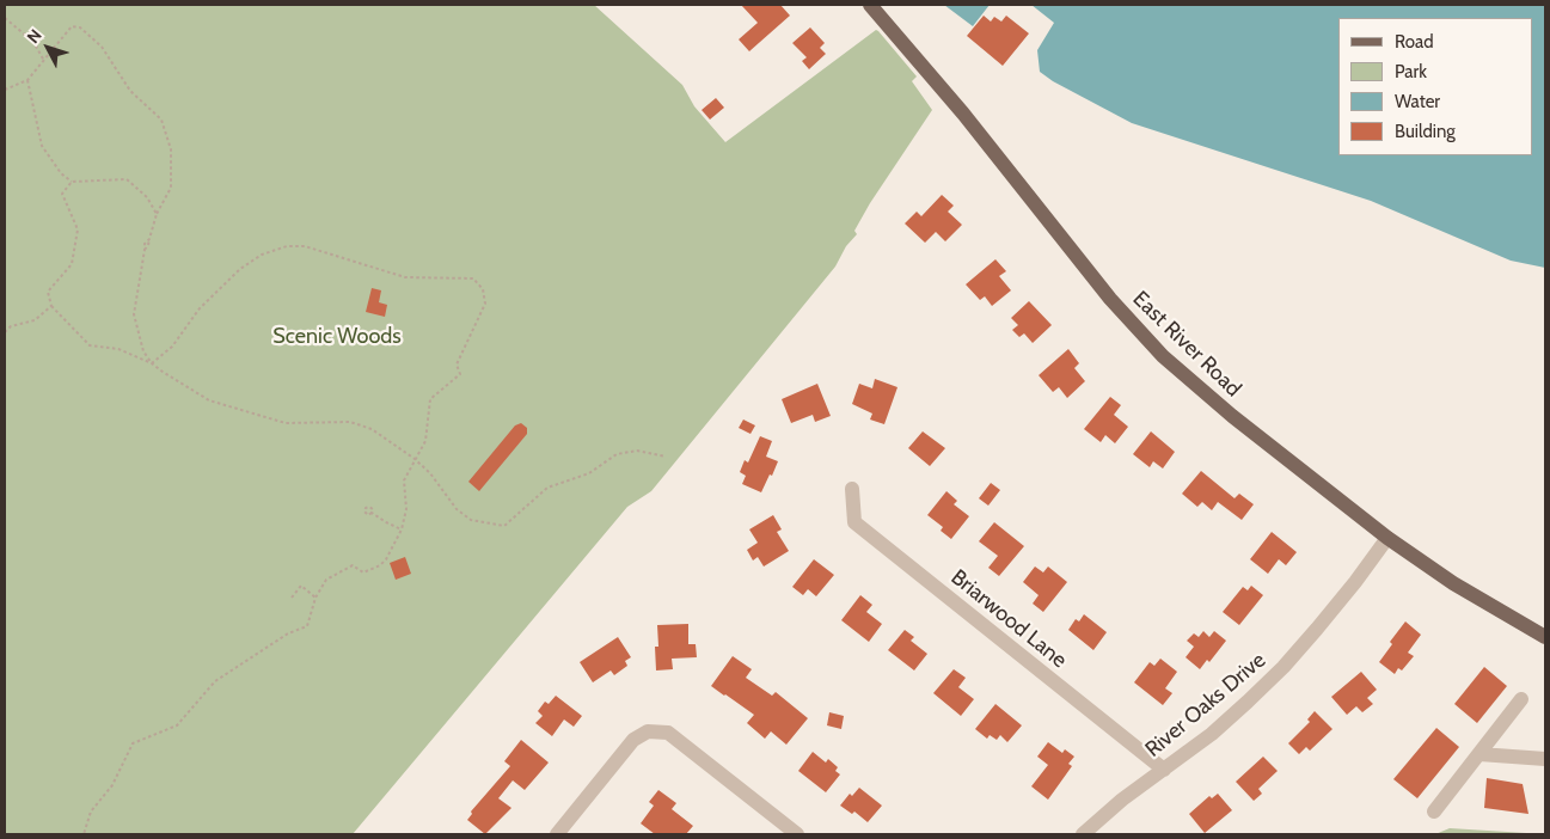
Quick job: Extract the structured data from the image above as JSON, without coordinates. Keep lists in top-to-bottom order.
{
  "streets": {
    "main road": ["East River Road"],
    "street": ["Briarwood Lane", "River Oaks Drive"]
  },
  "crossings": [
    ["East River Road", "River Oaks Drive"],
    ["Briarwood Lane", "River Oaks Drive"]
  ],
  "parks": ["Scenic Woods"],
  "legend": [
    "Road",
    "Park",
    "Water",
    "Building"
  ],
  "north": "top left"
}
